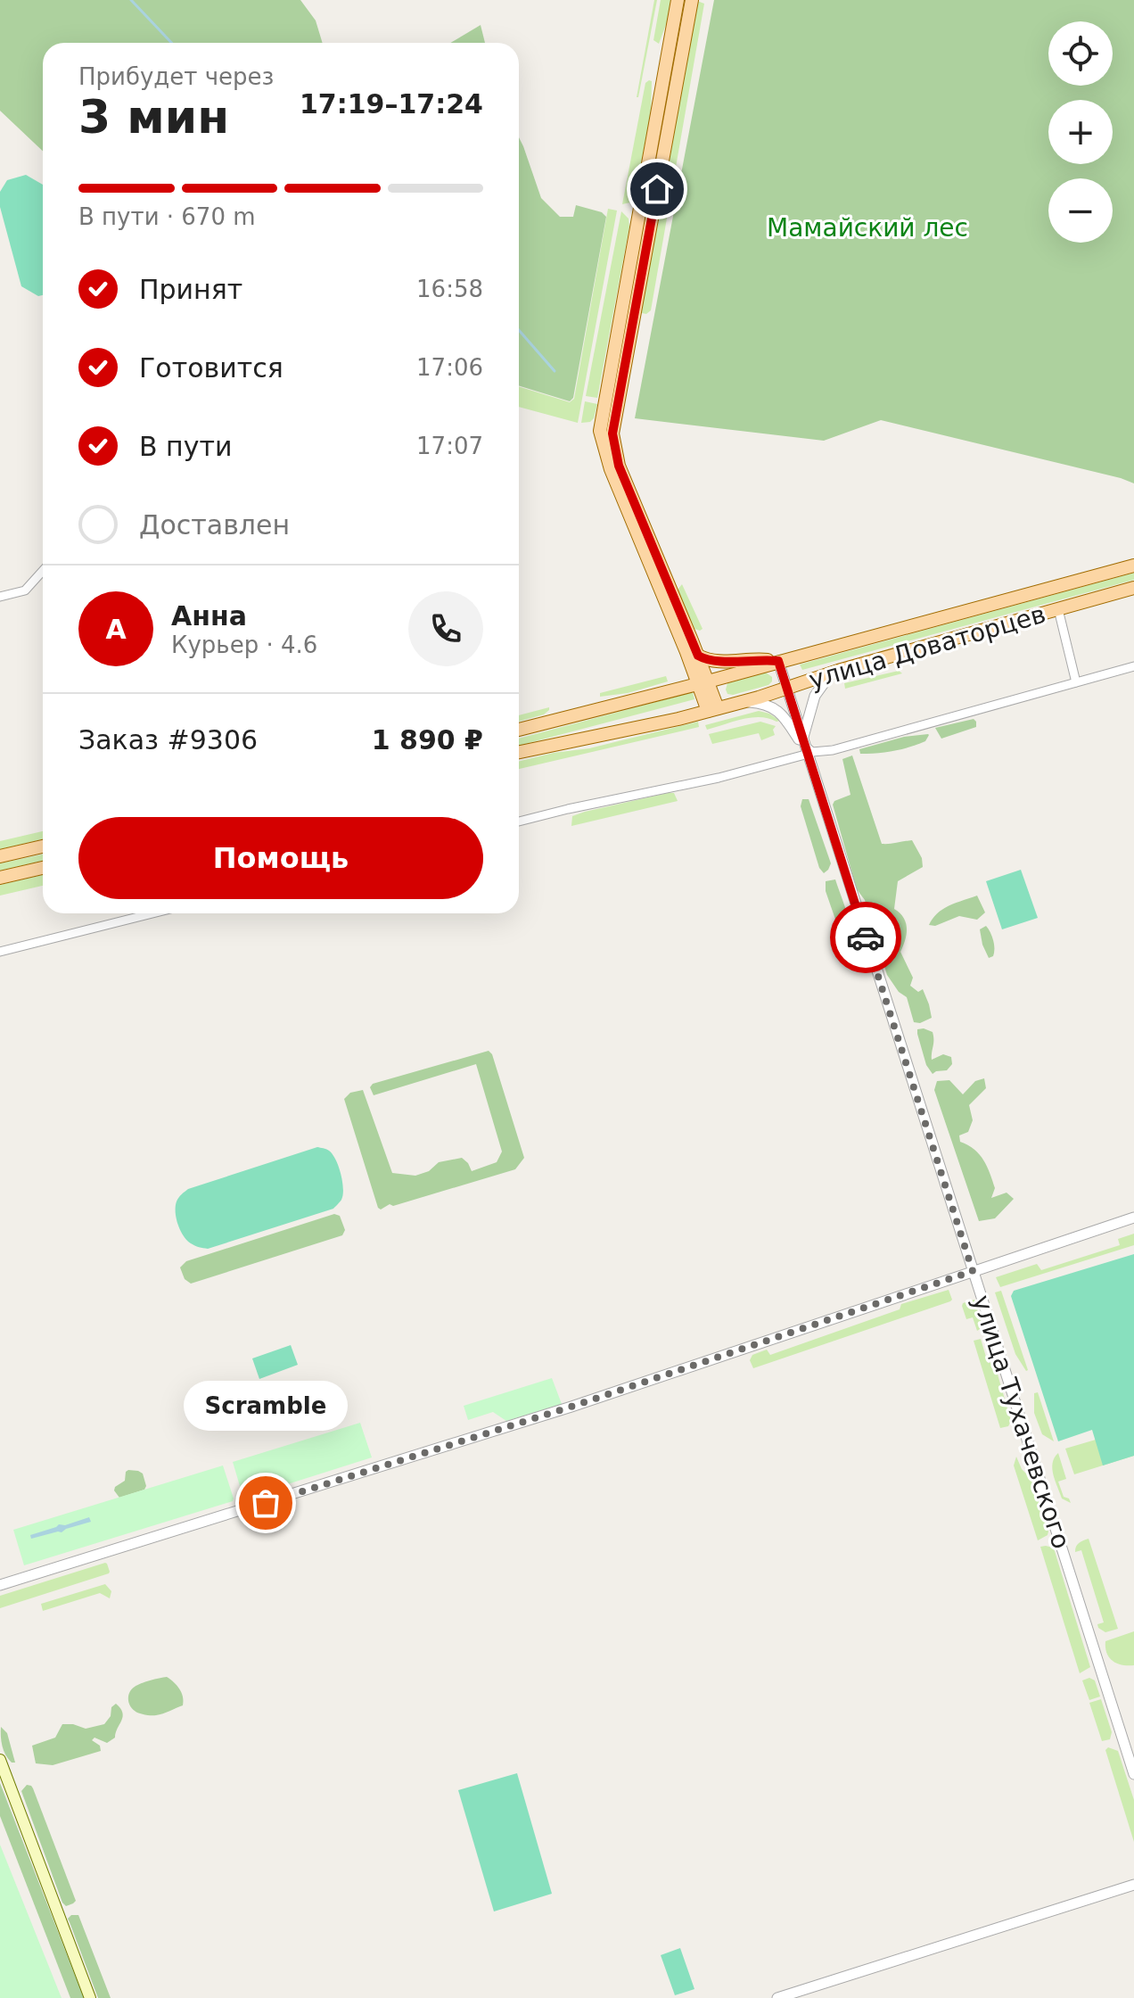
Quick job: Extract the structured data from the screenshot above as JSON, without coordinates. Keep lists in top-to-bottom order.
{
  "streets": {
    "main road": ["улица Доваторцев"],
    "street": ["улица Тухачевского"]
  },
  "crossings": [
    ["улица Доваторцев", "улица Тухачевского"]
  ],
  "parks": ["Мамайский лес"],
  "places": ["Scramble"],
  "page": {
    "map_buttons": ["+", "−"],
    "heading": ["3 мин", "Прибудет через", "17:19–17:24"],
    "panel": [
      "Анна",
      "Курьер · 4.6",
      "Заказ #9306",
      "1 890 ₽"
    ],
    "bar": "В пути · 670 m",
    "list": [
      ["Принят", "16:58"],
      ["Готовится", "17:06"],
      ["В пути", "17:07"],
      "Доставлен"
    ],
    "round": "А",
    "buttons": "Помощь",
    "bubble": "Scramble"
  }
}
